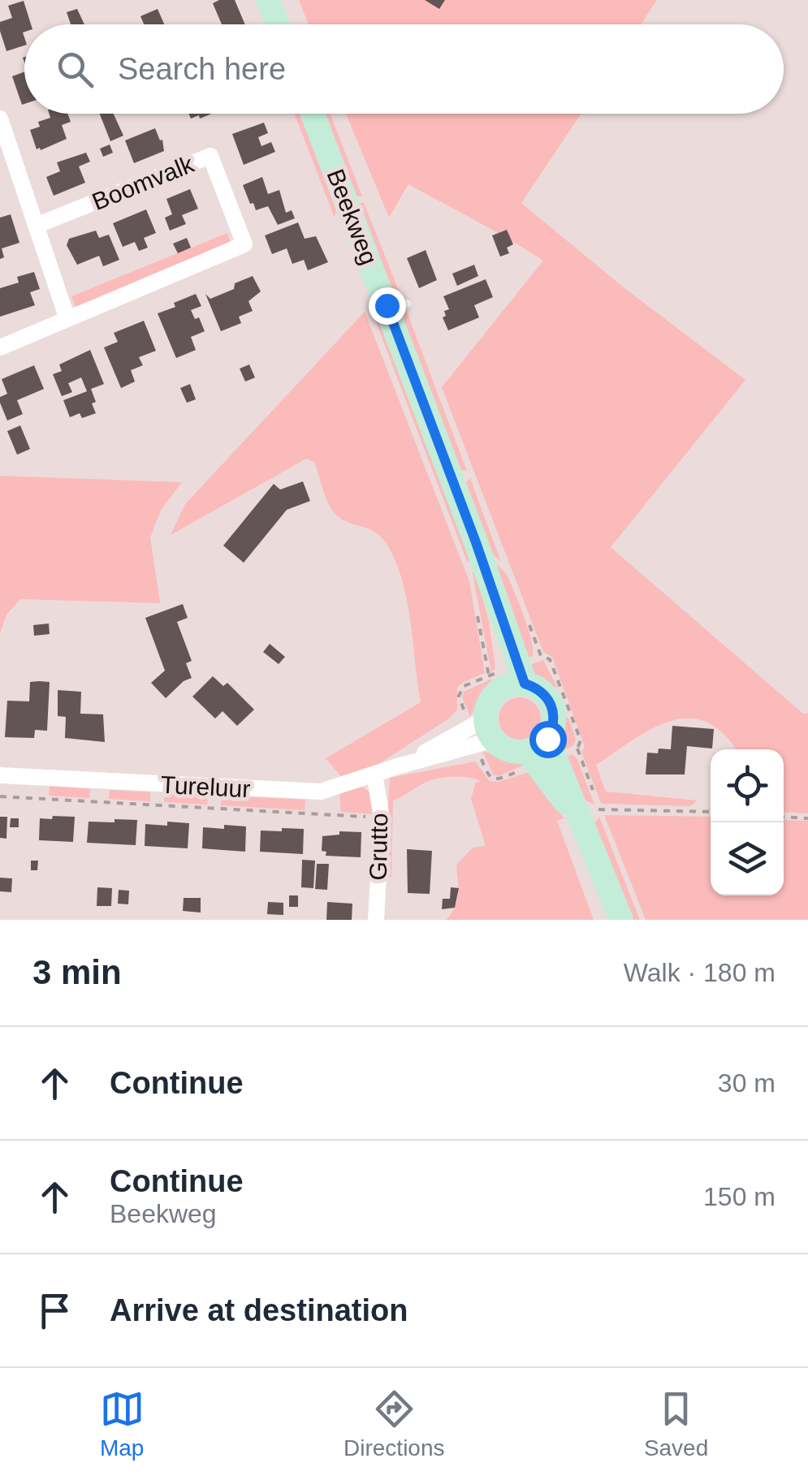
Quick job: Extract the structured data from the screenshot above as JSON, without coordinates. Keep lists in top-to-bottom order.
{
  "streets": {
    "main road": ["Beekweg"],
    "street": ["Boomvalk", "Tureluur", "Grutto"]
  },
  "crossings": [
    ["Beekweg", "Tureluur"],
    ["Tureluur", "Grutto"]
  ],
  "page": {
    "search": "Search here",
    "heading": ["3 min", "Walk · 180 m"],
    "list": [
      ["Continue", "30 m"],
      ["Continue", "Beekweg", "150 m"],
      "Arrive at destination"
    ],
    "nav": ["Map", "Directions", "Saved"]
  }
}
